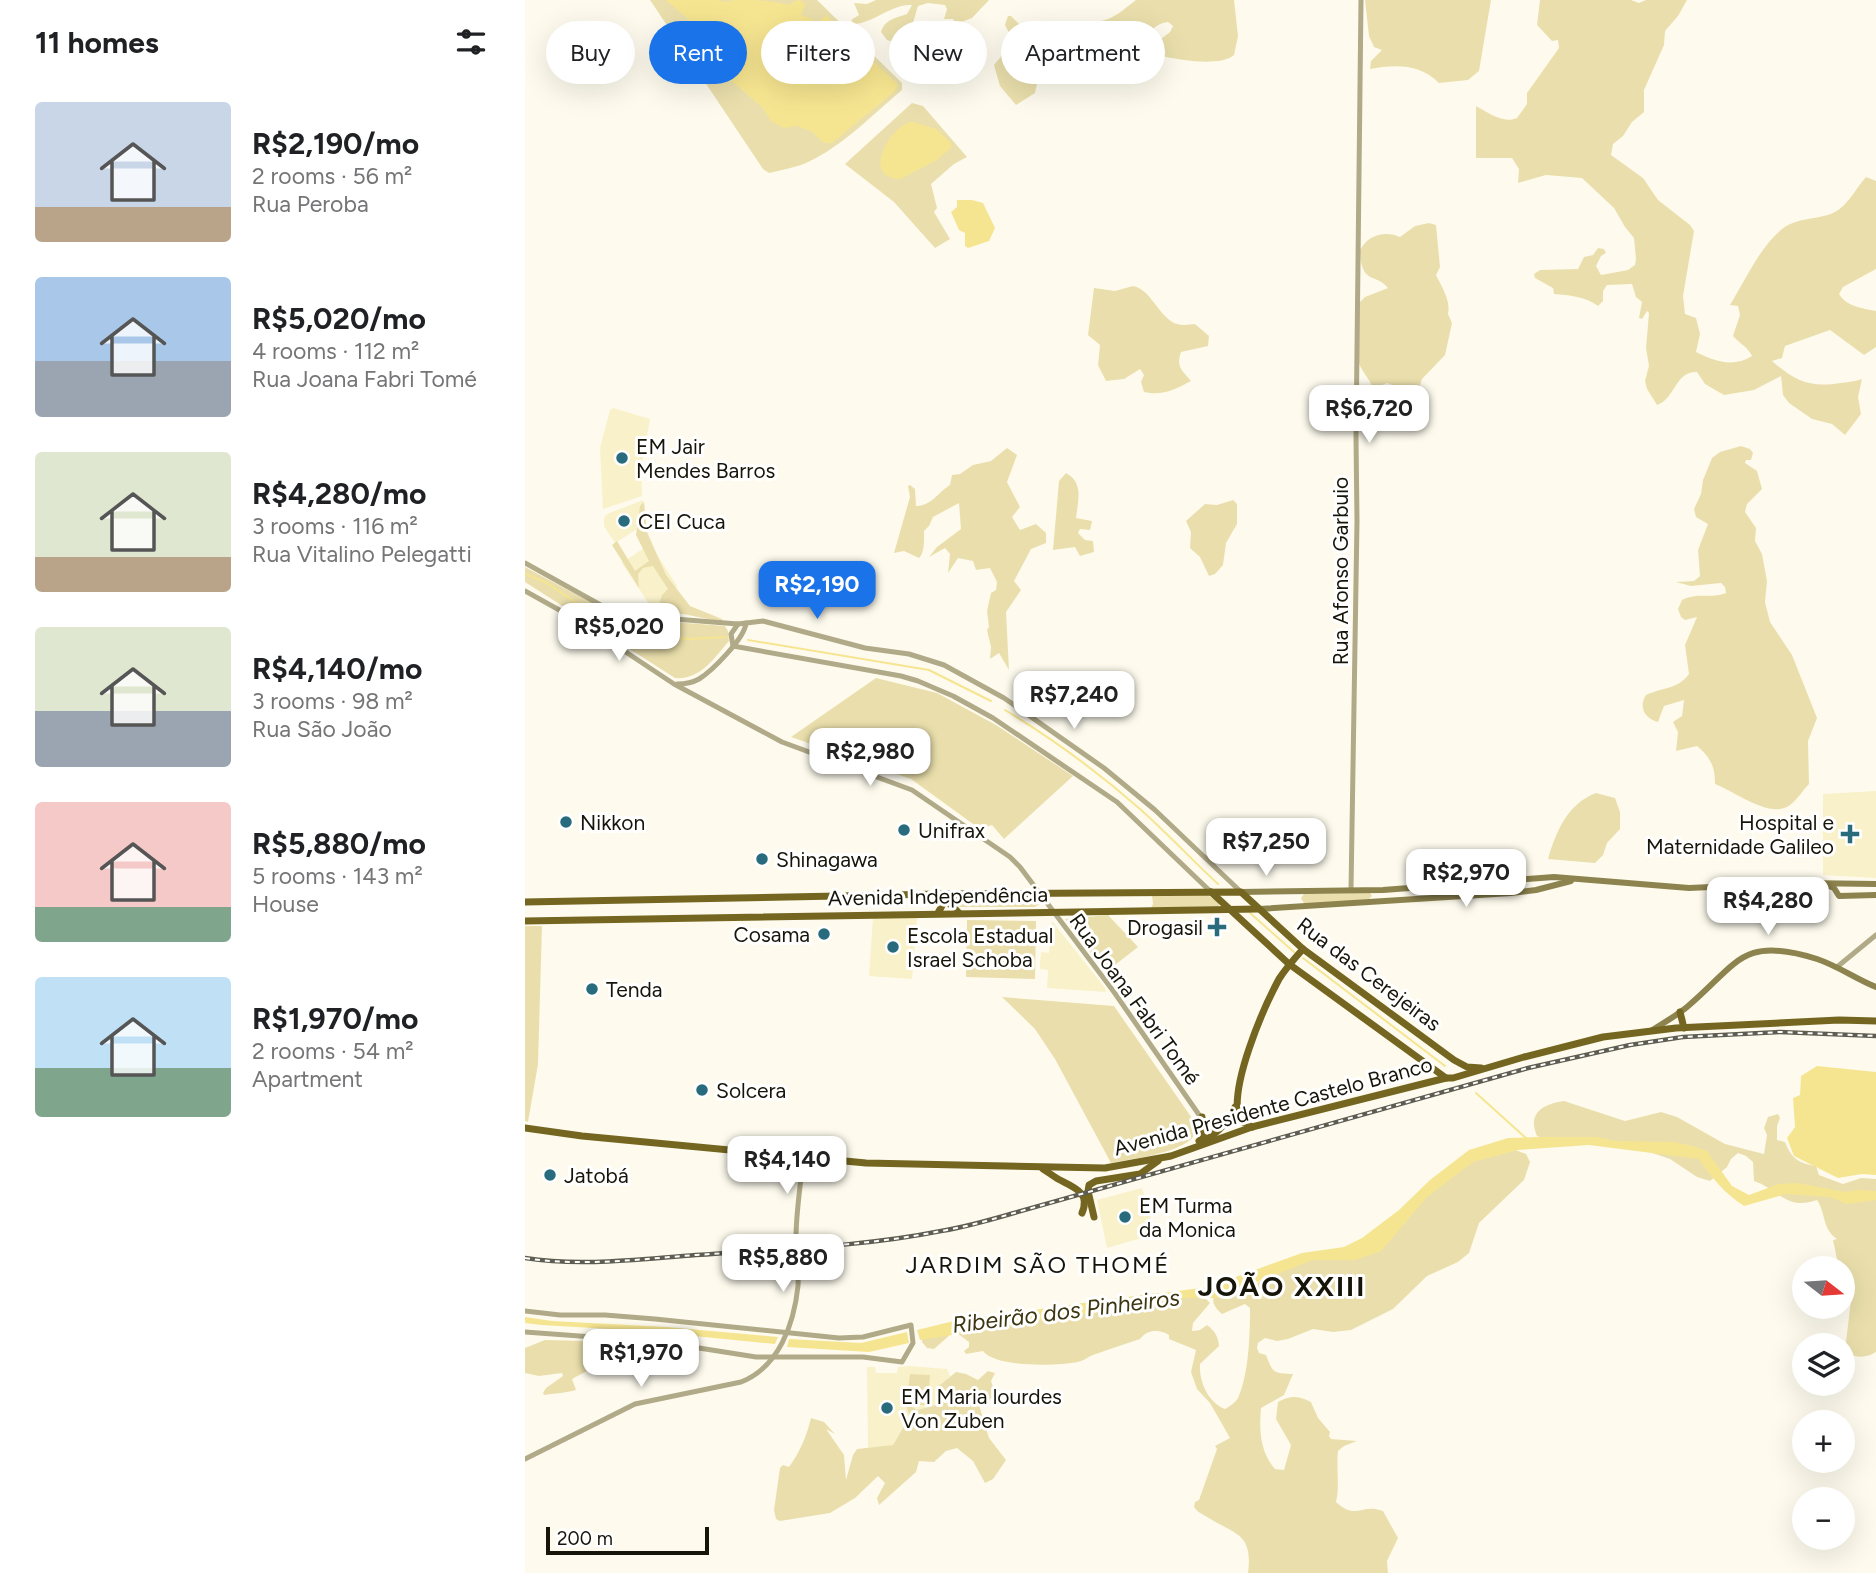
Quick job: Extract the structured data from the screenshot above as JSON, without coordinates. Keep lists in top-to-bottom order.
{
  "streets": {
    "main road": ["Avenida Independência", "Rua das Cerejeiras", "Avenida Presidente Castelo Branco"],
    "street": ["Rua Afonso Garbuio", "Rua Joana Fabri Tomé"]
  },
  "crossings": [
    ["Rua Afonso Garbuio", "Avenida Independência"],
    ["Avenida Independência", "Rua das Cerejeiras"],
    ["Avenida Independência", "Rua Joana Fabri Tomé"],
    ["Rua das Cerejeiras", "Avenida Presidente Castelo Branco"]
  ],
  "districts": ["JARDIM SÃO THOMÉ", "JOÃO XXIII"],
  "water": ["Ribeirão dos Pinheiros"],
  "places": {
    "other": [
      "EM Jair Mendes Barros",
      "CEI Cuca",
      "Nikkon",
      "Unifrax",
      "Shinagawa",
      "Cosama",
      "Escola Estadual Israel Schoba",
      "Tenda",
      "Solcera",
      "Jatobá",
      "EM Turma da Monica",
      "EM Maria lourdes Von Zuben"
    ],
    "health": ["Hospital e Maternidade Galileo", "Drogasil"]
  },
  "scale_bar": "200 m",
  "north": "right",
  "page": {
    "heading": "11 homes",
    "chip": [
      "Buy",
      "Rent",
      "Filters",
      "New",
      "Apartment"
    ],
    "list": [
      {
        "name": "R$2,190/mo",
        "note": "2 rooms · 56 m² · Rua Peroba"
      },
      {
        "name": "R$5,020/mo",
        "note": "4 rooms · 112 m² · Rua Joana Fabri Tomé"
      },
      {
        "name": "R$4,280/mo",
        "note": "3 rooms · 116 m² · Rua Vitalino Pelegatti"
      },
      {
        "name": "R$4,140/mo",
        "note": "3 rooms · 98 m² · Rua São João"
      },
      {
        "name": "R$5,880/mo",
        "note": "5 rooms · 143 m² · House"
      },
      {
        "name": "R$1,970/mo",
        "note": "2 rooms · 54 m² · Apartment"
      }
    ],
    "price": [
      "R$6,720",
      "R$2,190",
      "R$5,020",
      "R$7,240",
      "R$2,980",
      "R$7,250",
      "R$2,970",
      "R$4,280",
      "R$4,140",
      "R$5,880",
      "R$1,970"
    ],
    "map_buttons": ["+", "−"],
    "scale": "200 m"
  }
}
